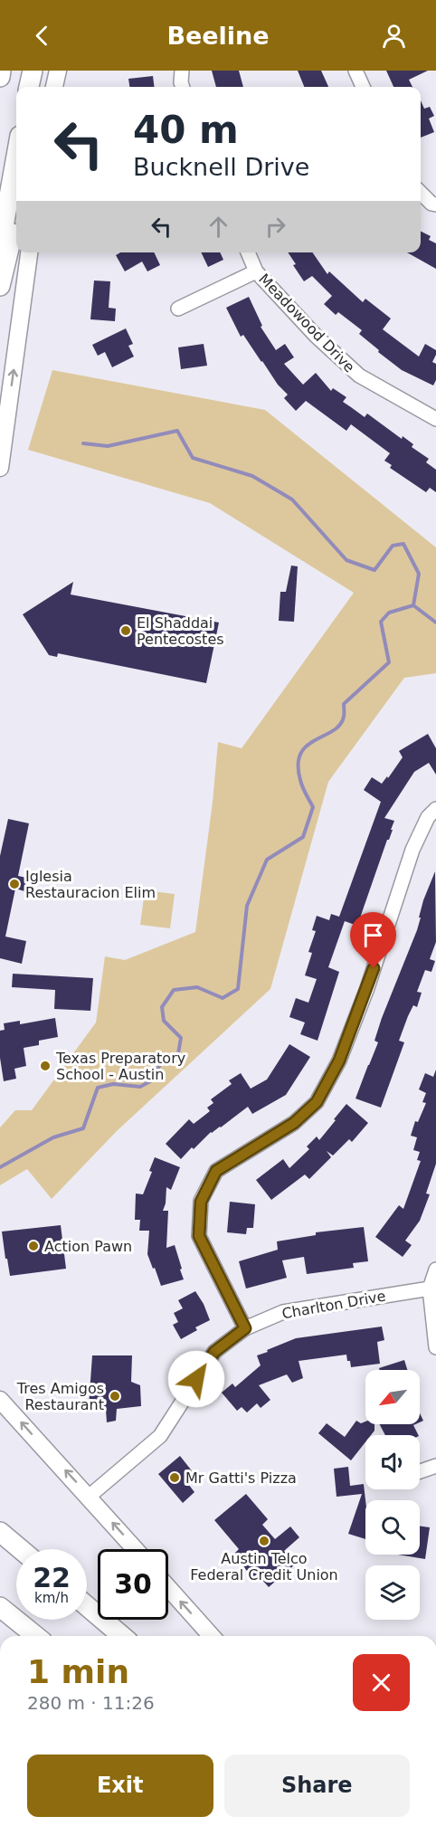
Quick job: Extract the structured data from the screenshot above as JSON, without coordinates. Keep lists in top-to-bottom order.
{
  "streets": {
    "street": ["Meadowood Drive", "Charlton Drive"]
  },
  "places": [
    "El Shaddai Pentecostes",
    "Iglesia Restauracion Elim",
    "Texas Preparatory School - Austin",
    "Action Pawn",
    "Tres Amigos Restaurant",
    "Mr Gatti's Pizza",
    "Austin Telco Federal Credit Union"
  ],
  "north": "bottom left",
  "page": {
    "header": "Beeline",
    "turn": ["40 m", "Bucknell Drive"],
    "speed": "22 km/h",
    "limit": "30",
    "heading": ["1 min", "280 m · 11:26"],
    "buttons": ["Exit", "Share"]
  }
}
